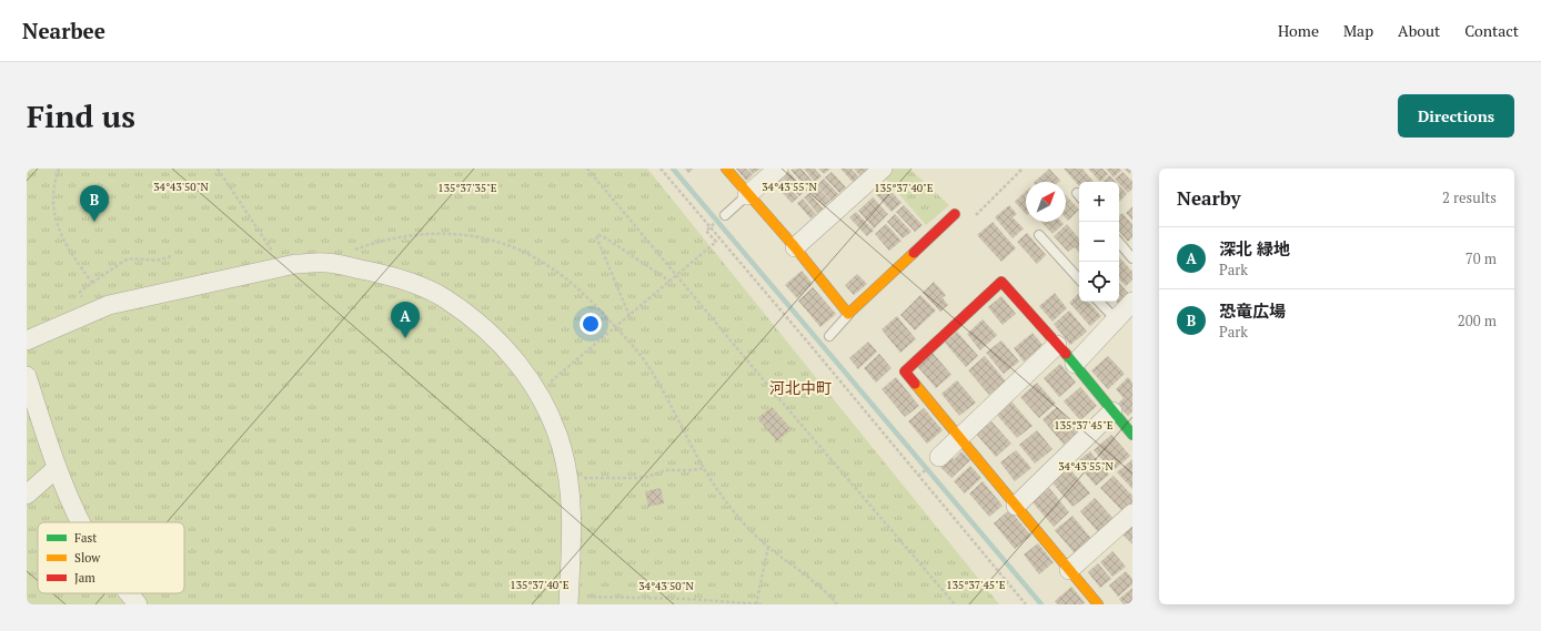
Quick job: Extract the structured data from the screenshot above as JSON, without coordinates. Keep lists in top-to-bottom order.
{
  "districts": ["河北中町"],
  "legend": ["Fast", "Slow", "Jam"],
  "north": "top right",
  "page": {
    "header": "Nearbee",
    "nav": [
      "Home",
      "Map",
      "About",
      "Contact"
    ],
    "buttons": "Directions",
    "title": "Find us",
    "heading": ["Nearby", "2 results"],
    "map_buttons": ["+", "−"],
    "pins": ["B", "A"],
    "list": [
      {
        "mark": "A",
        "name": "深北 緑地",
        "note": "Park",
        "value": "70 m"
      },
      {
        "mark": "B",
        "name": "恐竜広場",
        "note": "Park",
        "value": "200 m"
      }
    ]
  },
  "coordinates": [
    "34°43'50\"N",
    "34°43'55\"N",
    "135°37'35\"E",
    "135°37'40\"E",
    "135°37'45\"E"
  ]
}
